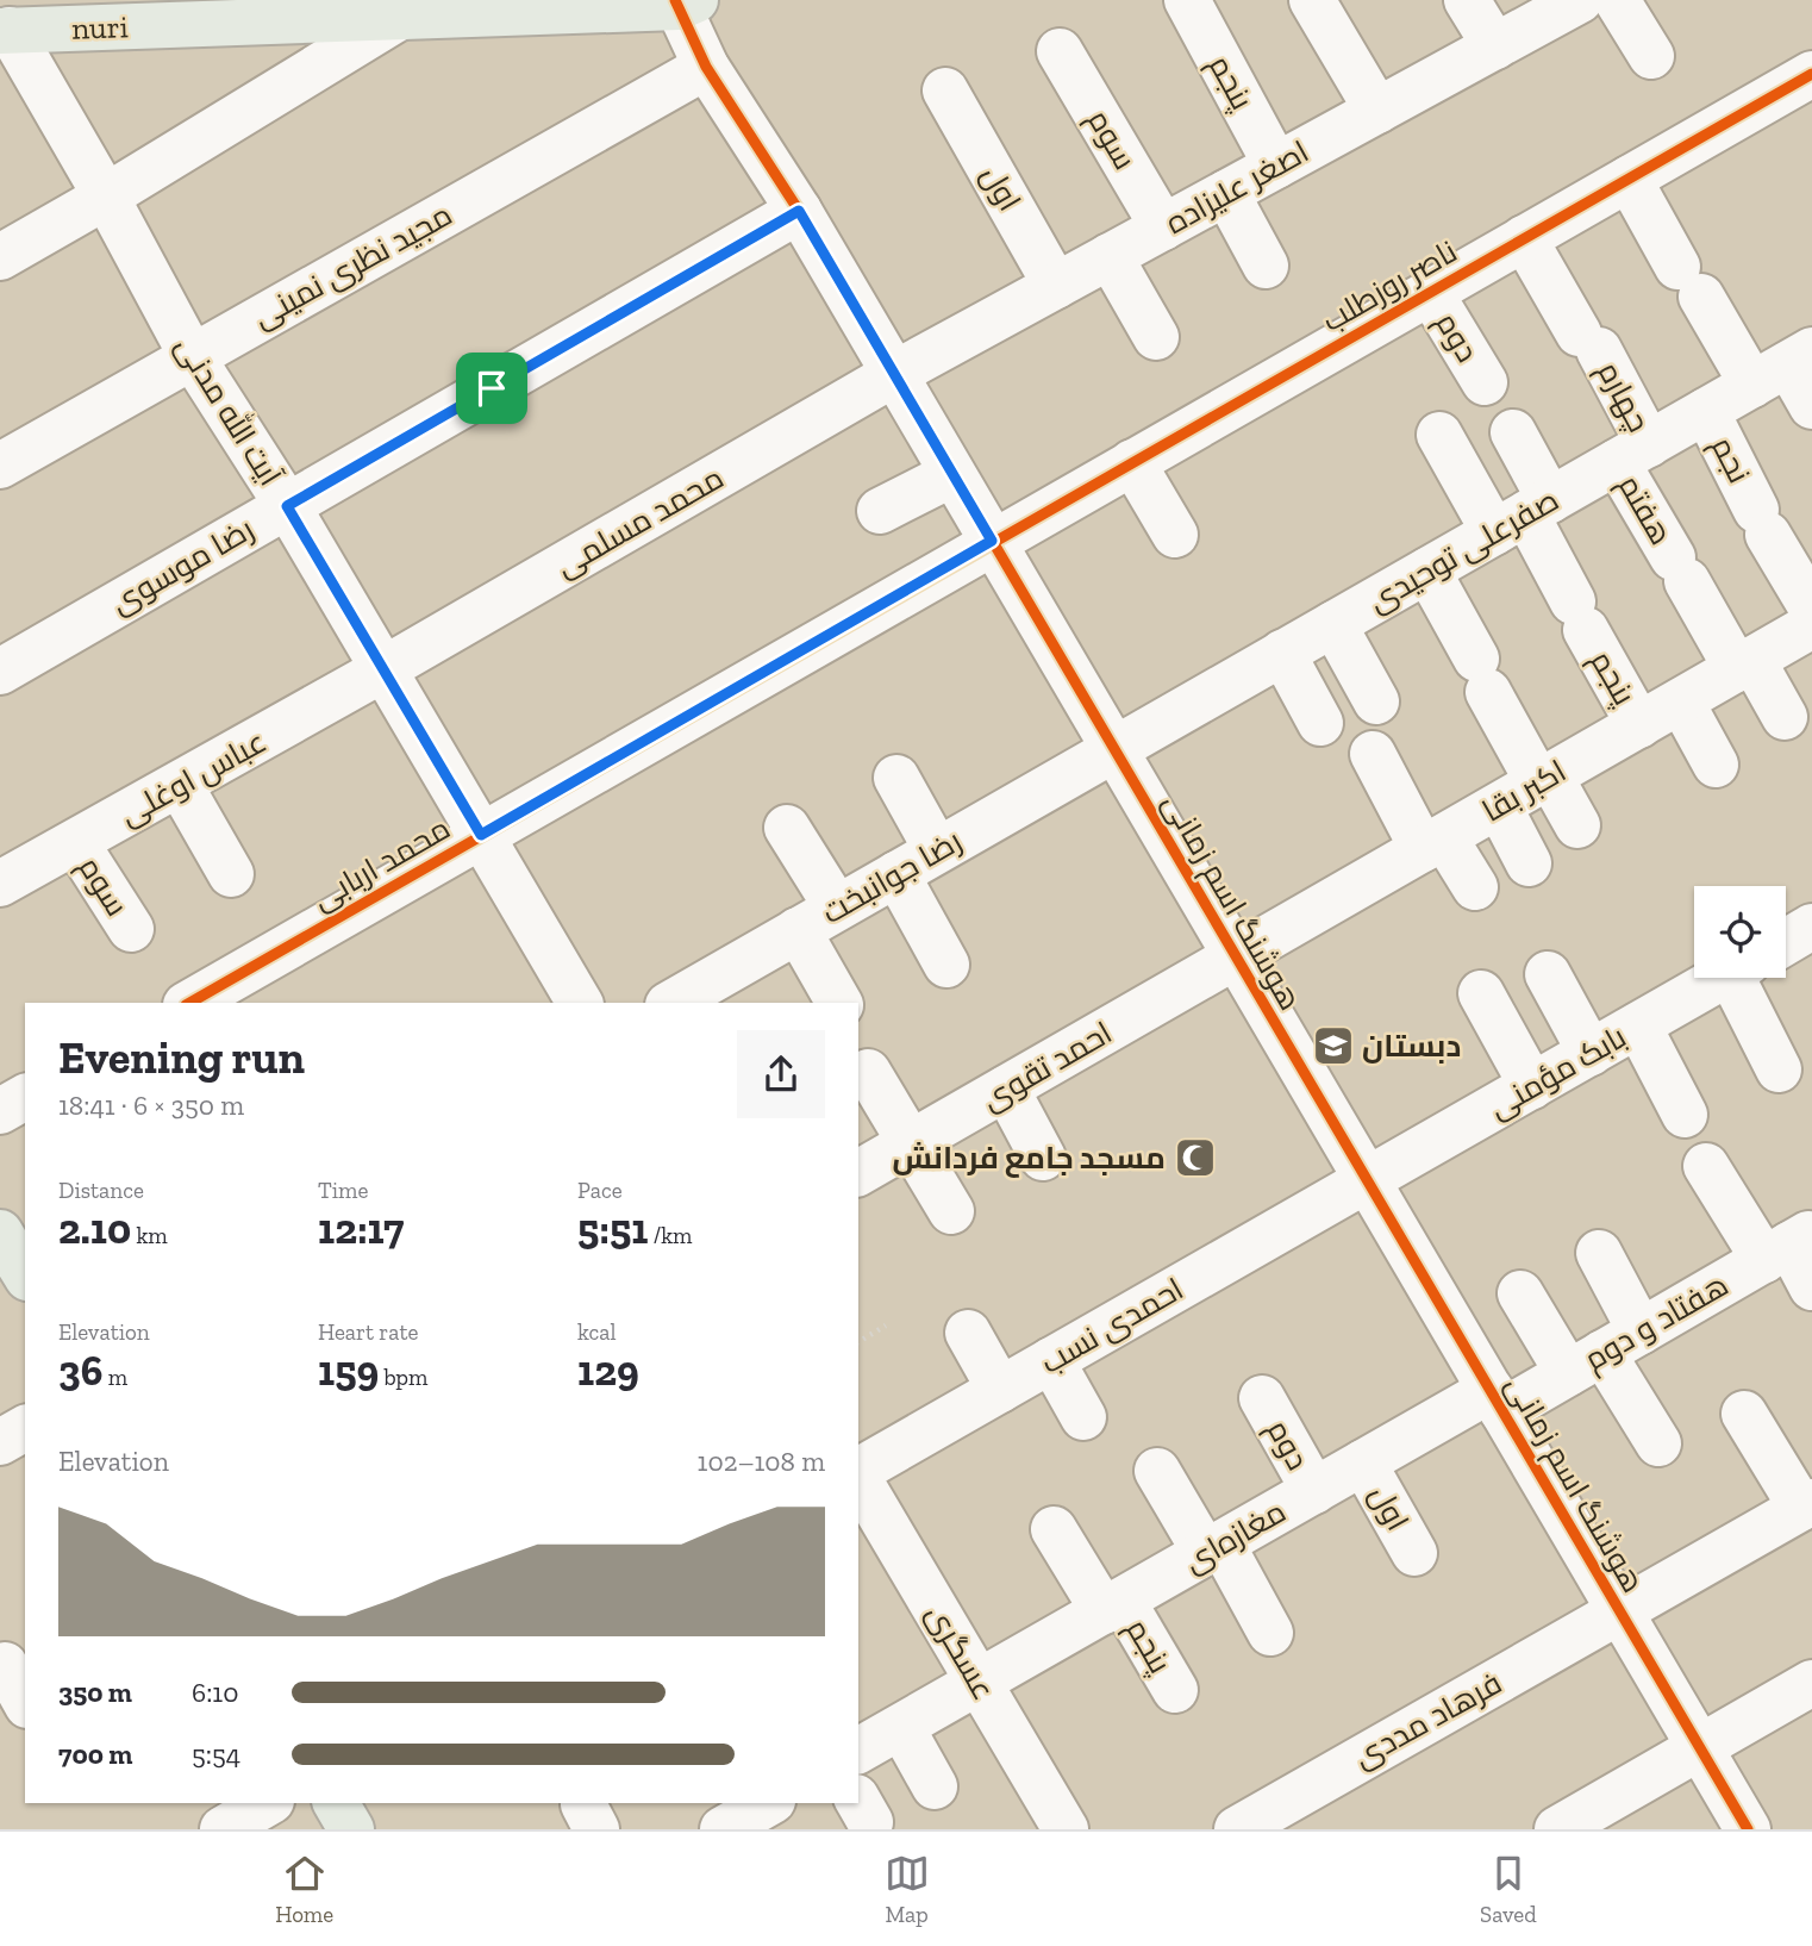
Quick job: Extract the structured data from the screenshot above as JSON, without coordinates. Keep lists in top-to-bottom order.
{
  "streets": {
    "main road": ["nuri"],
    "street": [
      "پنجم",
      "سوم",
      "اصغر علیزاده",
      "اول",
      "مجید نظری نمینی",
      "ناصر روزطلب",
      "دوم",
      "چهارم",
      "آیت‌ الله مدنی",
      "نجم",
      "هفتم",
      "محمد مسلمی",
      "صفرعلی توحیدی",
      "رضا موسوی",
      "عباس اوغلی",
      "اکبر بقا",
      "محمد اربابی",
      "رضا جوانبخت",
      "هوشنگ اسم زمانی",
      "احمد تقوی",
      "بابک مؤمنی",
      "هفتاد و دوم",
      "احمدی نسب",
      "مغازه‌ای",
      "عسگری",
      "فرهاد مددی"
    ]
  },
  "crossings": [
    ["nuri", "آیت‌ الله مدنی"],
    ["nuri", "هوشنگ اسم زمانی"],
    ["پنجم", "اصغر علیزاده"],
    ["پنجم", "صفرعلی توحیدی"],
    ["پنجم", "اکبر بقا"],
    ["پنجم", "مغازه‌ای"],
    ["سوم", "اصغر علیزاده"],
    ["سوم", "عباس اوغلی"],
    ["اصغر علیزاده", "اول"],
    ["اصغر علیزاده", "محمد مسلمی"],
    ["اصغر علیزاده", "هوشنگ اسم زمانی"],
    ["اول", "مغازه‌ای"],
    ["مجید نظری نمینی", "آیت‌ الله مدنی"],
    ["مجید نظری نمینی", "هوشنگ اسم زمانی"],
    ["ناصر روزطلب", "دوم"],
    ["ناصر روزطلب", "چهارم"],
    ["ناصر روزطلب", "محمد اربابی"],
    ["ناصر روزطلب", "هوشنگ اسم زمانی"],
    ["دوم", "مغازه‌ای"],
    ["چهارم", "هفتم"],
    ["چهارم", "صفرعلی توحیدی"],
    ["آیت‌ الله مدنی", "محمد مسلمی"],
    ["آیت‌ الله مدنی", "رضا موسوی"],
    ["آیت‌ الله مدنی", "عباس اوغلی"],
    ["آیت‌ الله مدنی", "محمد اربابی"],
    ["نجم", "صفرعلی توحیدی"],
    ["نجم", "اکبر بقا"],
    ["هفتم", "صفرعلی توحیدی"],
    ["هفتم", "اکبر بقا"],
    ["محمد مسلمی", "عباس اوغلی"],
    ["محمد مسلمی", "هوشنگ اسم زمانی"],
    ["صفرعلی توحیدی", "رضا جوانبخت"],
    ["صفرعلی توحیدی", "هوشنگ اسم زمانی"],
    ["رضا موسوی", "هوشنگ اسم زمانی"],
    ["اکبر بقا", "هوشنگ اسم زمانی"],
    ["اکبر بقا", "احمد تقوی"],
    ["محمد اربابی", "هوشنگ اسم زمانی"],
    ["رضا جوانبخت", "هوشنگ اسم زمانی"],
    ["هوشنگ اسم زمانی", "احمد تقوی"],
    ["هوشنگ اسم زمانی", "بابک مؤمنی"],
    ["هوشنگ اسم زمانی", "هفتاد و دوم"],
    ["هوشنگ اسم زمانی", "احمدی نسب"],
    ["هوشنگ اسم زمانی", "مغازه‌ای"],
    ["هوشنگ اسم زمانی", "فرهاد مددی"],
    ["بابک مؤمنی", "احمدی نسب"],
    ["هفتاد و دوم", "مغازه‌ای"],
    ["مغازه‌ای", "عسگری"]
  ],
  "places": {
    "school or university": ["دبستان"],
    "mosque": ["مسجد جامع فردانش"]
  },
  "page": {
    "heading": ["Evening run", "18:41 · 6 × 350 m"],
    "stats": [
      ["Distance", "2.10 km"],
      ["Time", "12:17"],
      ["Pace", "5:51 /km"],
      ["Elevation", "36 m"],
      ["Heart rate", "159 bpm"],
      ["kcal", "129"]
    ],
    "chart": ["Elevation", "102–108 m"],
    "list": [
      {
        "name": "350 m",
        "note": "6:10"
      },
      {
        "name": "700 m",
        "note": "5:54"
      }
    ],
    "tabs": ["Home", "Map", "Saved"]
  }
}
